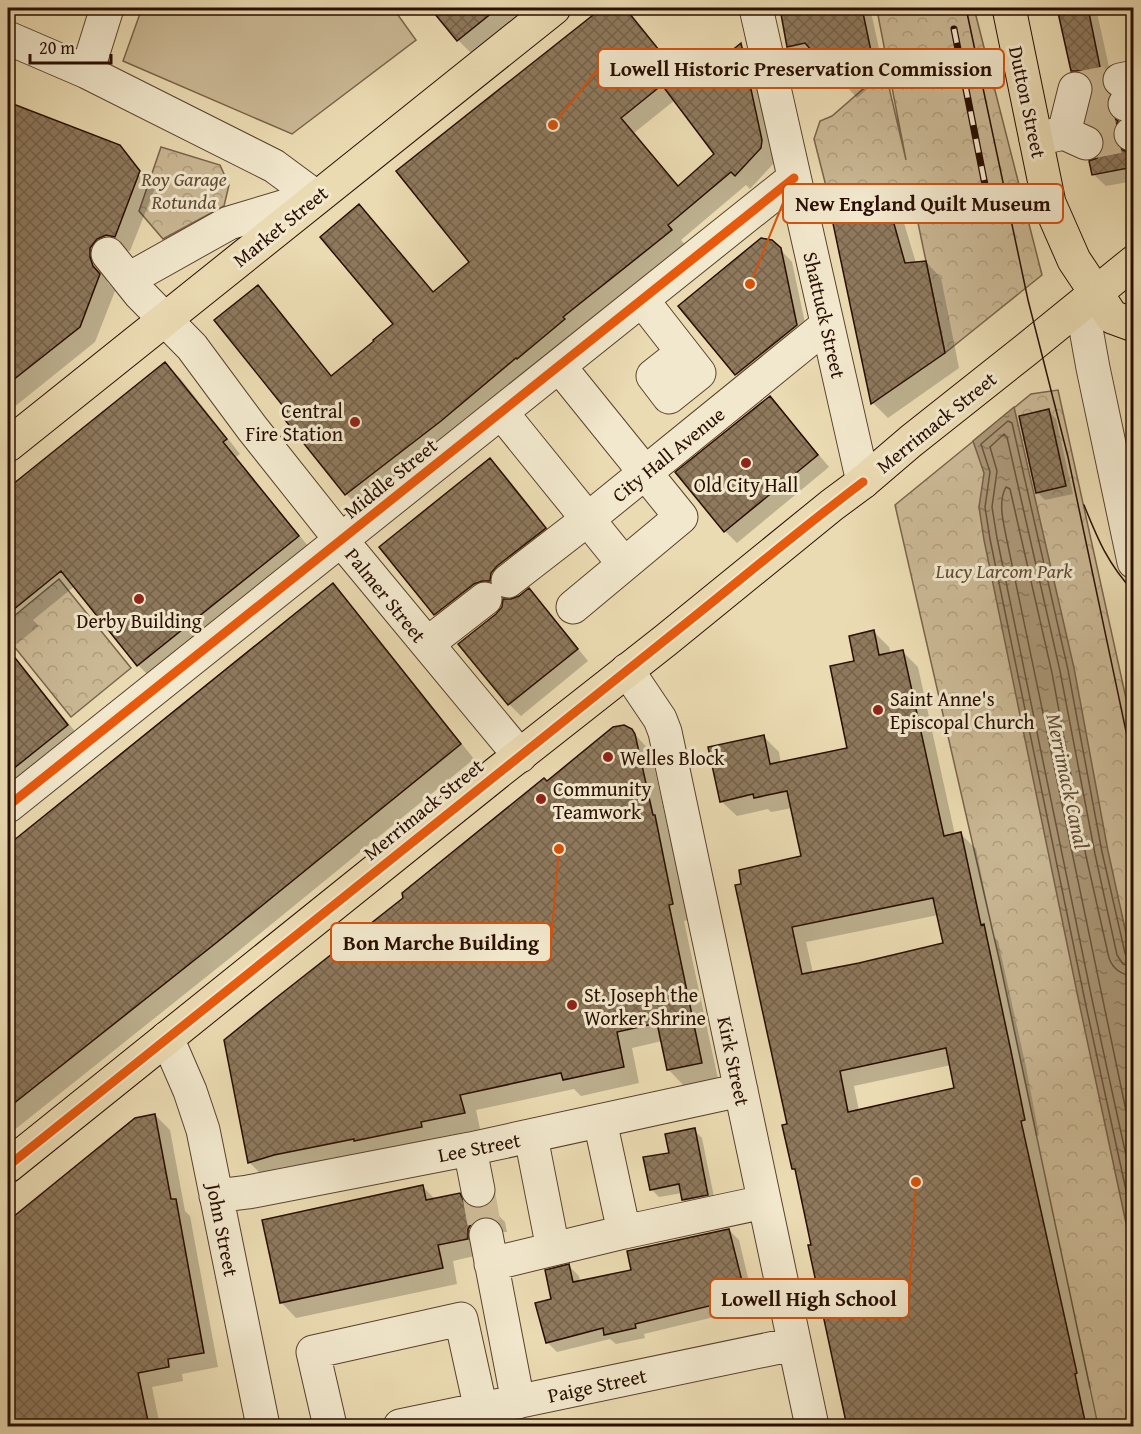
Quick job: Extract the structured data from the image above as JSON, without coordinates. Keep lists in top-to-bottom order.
{
  "streets": {
    "main road": ["Dutton Street", "Market Street", "Merrimack Street"],
    "street": [
      "Shattuck Street",
      "City Hall Avenue",
      "Middle Street",
      "Palmer Street",
      "Kirk Street",
      "Lee Street",
      "John Street",
      "Paige Street"
    ]
  },
  "crossings": [
    ["Dutton Street", "Merrimack Street"],
    ["Market Street", "Palmer Street"],
    ["Shattuck Street", "Merrimack Street"],
    ["Shattuck Street", "City Hall Avenue"],
    ["Shattuck Street", "Middle Street"],
    ["Merrimack Street", "Palmer Street"],
    ["Merrimack Street", "Kirk Street"],
    ["Merrimack Street", "John Street"],
    ["City Hall Avenue", "Palmer Street"],
    ["Middle Street", "Palmer Street"],
    ["Kirk Street", "Lee Street"],
    ["Kirk Street", "Paige Street"],
    ["Lee Street", "John Street"]
  ],
  "water": ["Merrimack Canal"],
  "parks": ["Roy Garage Rotunda", "Lucy Larcom Park"],
  "places": [
    "Lowell Historic Preservation Commission",
    "New England Quilt Museum",
    "Central Fire Station",
    "Old City Hall",
    "Derby Building",
    "Saint Anne's Episcopal Church",
    "Welles Block",
    "Community Teamwork",
    "Bon Marche Building",
    "St. Joseph the Worker Shrine",
    "Lowell High School"
  ],
  "scale_bar": "20 m"
}
